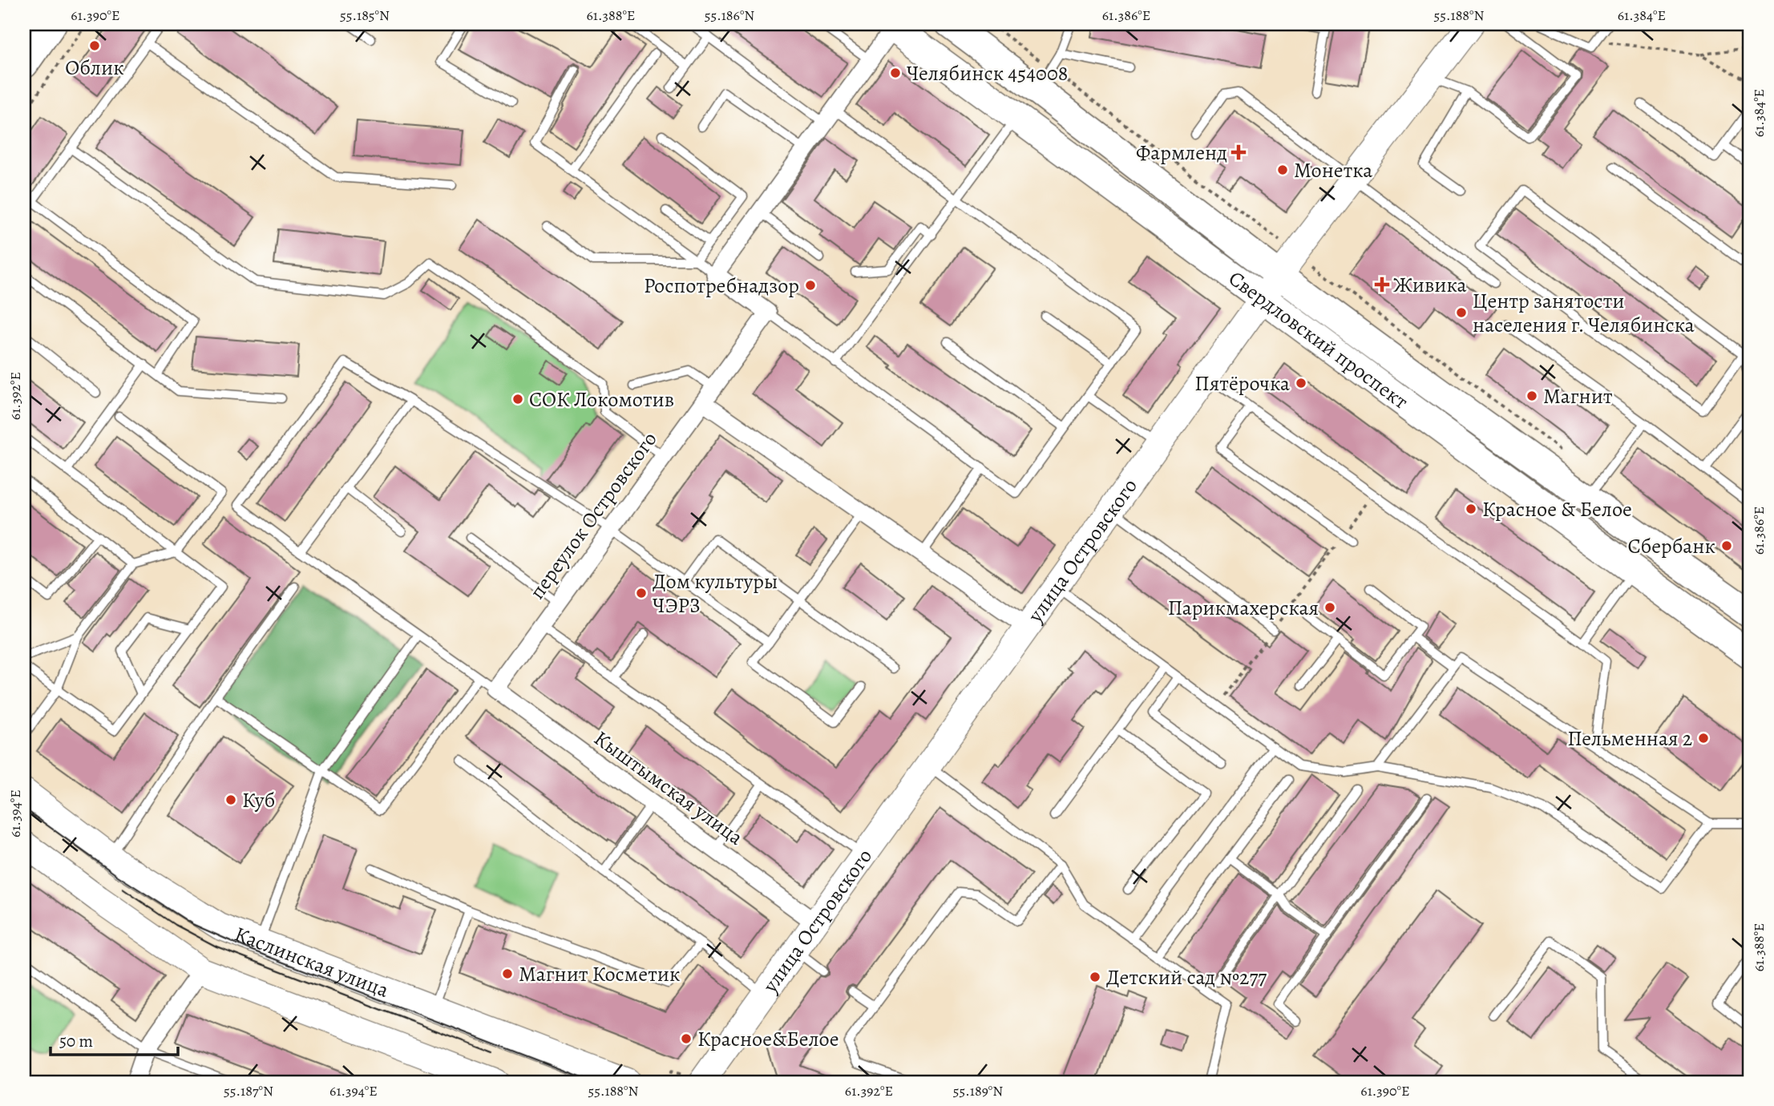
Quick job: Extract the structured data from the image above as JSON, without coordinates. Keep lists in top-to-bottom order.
{
  "streets": {
    "main road": ["Свердловский проспект"],
    "street": [
      "переулок Островского",
      "улица Островского",
      "Кыштымская улица",
      "Каслинская улица"
    ]
  },
  "crossings": [
    ["Свердловский проспект", "улица Островского"],
    ["переулок Островского", "Кыштымская улица"],
    ["улица Островского", "Кыштымская улица"]
  ],
  "places": {
    "other": [
      "Облик",
      "Челябинск 454008",
      "Монетка",
      "Роспотребнадзор",
      "Центр занятости населения г. Челябинска",
      "Пятёрочка",
      "Магнит",
      "СОК Локомотив",
      "Красное & Белое",
      "Сбербанк",
      "Дом культуры ЧЭРЗ",
      "Парикмахерская",
      "Пельменная 2",
      "Куб",
      "Магнит Косметик",
      "Детский сад №277",
      "Красное&Белое"
    ],
    "health": ["Фармленд", "Живика"]
  },
  "scale_bar": "50 m",
  "coordinates": [
    "61.390°E",
    "55.185°N",
    "61.388°E",
    "55.186°N",
    "61.386°E",
    "55.188°N",
    "61.384°E",
    "61.392°E",
    "61.394°E",
    "55.187°N",
    "55.189°N"
  ]
}
